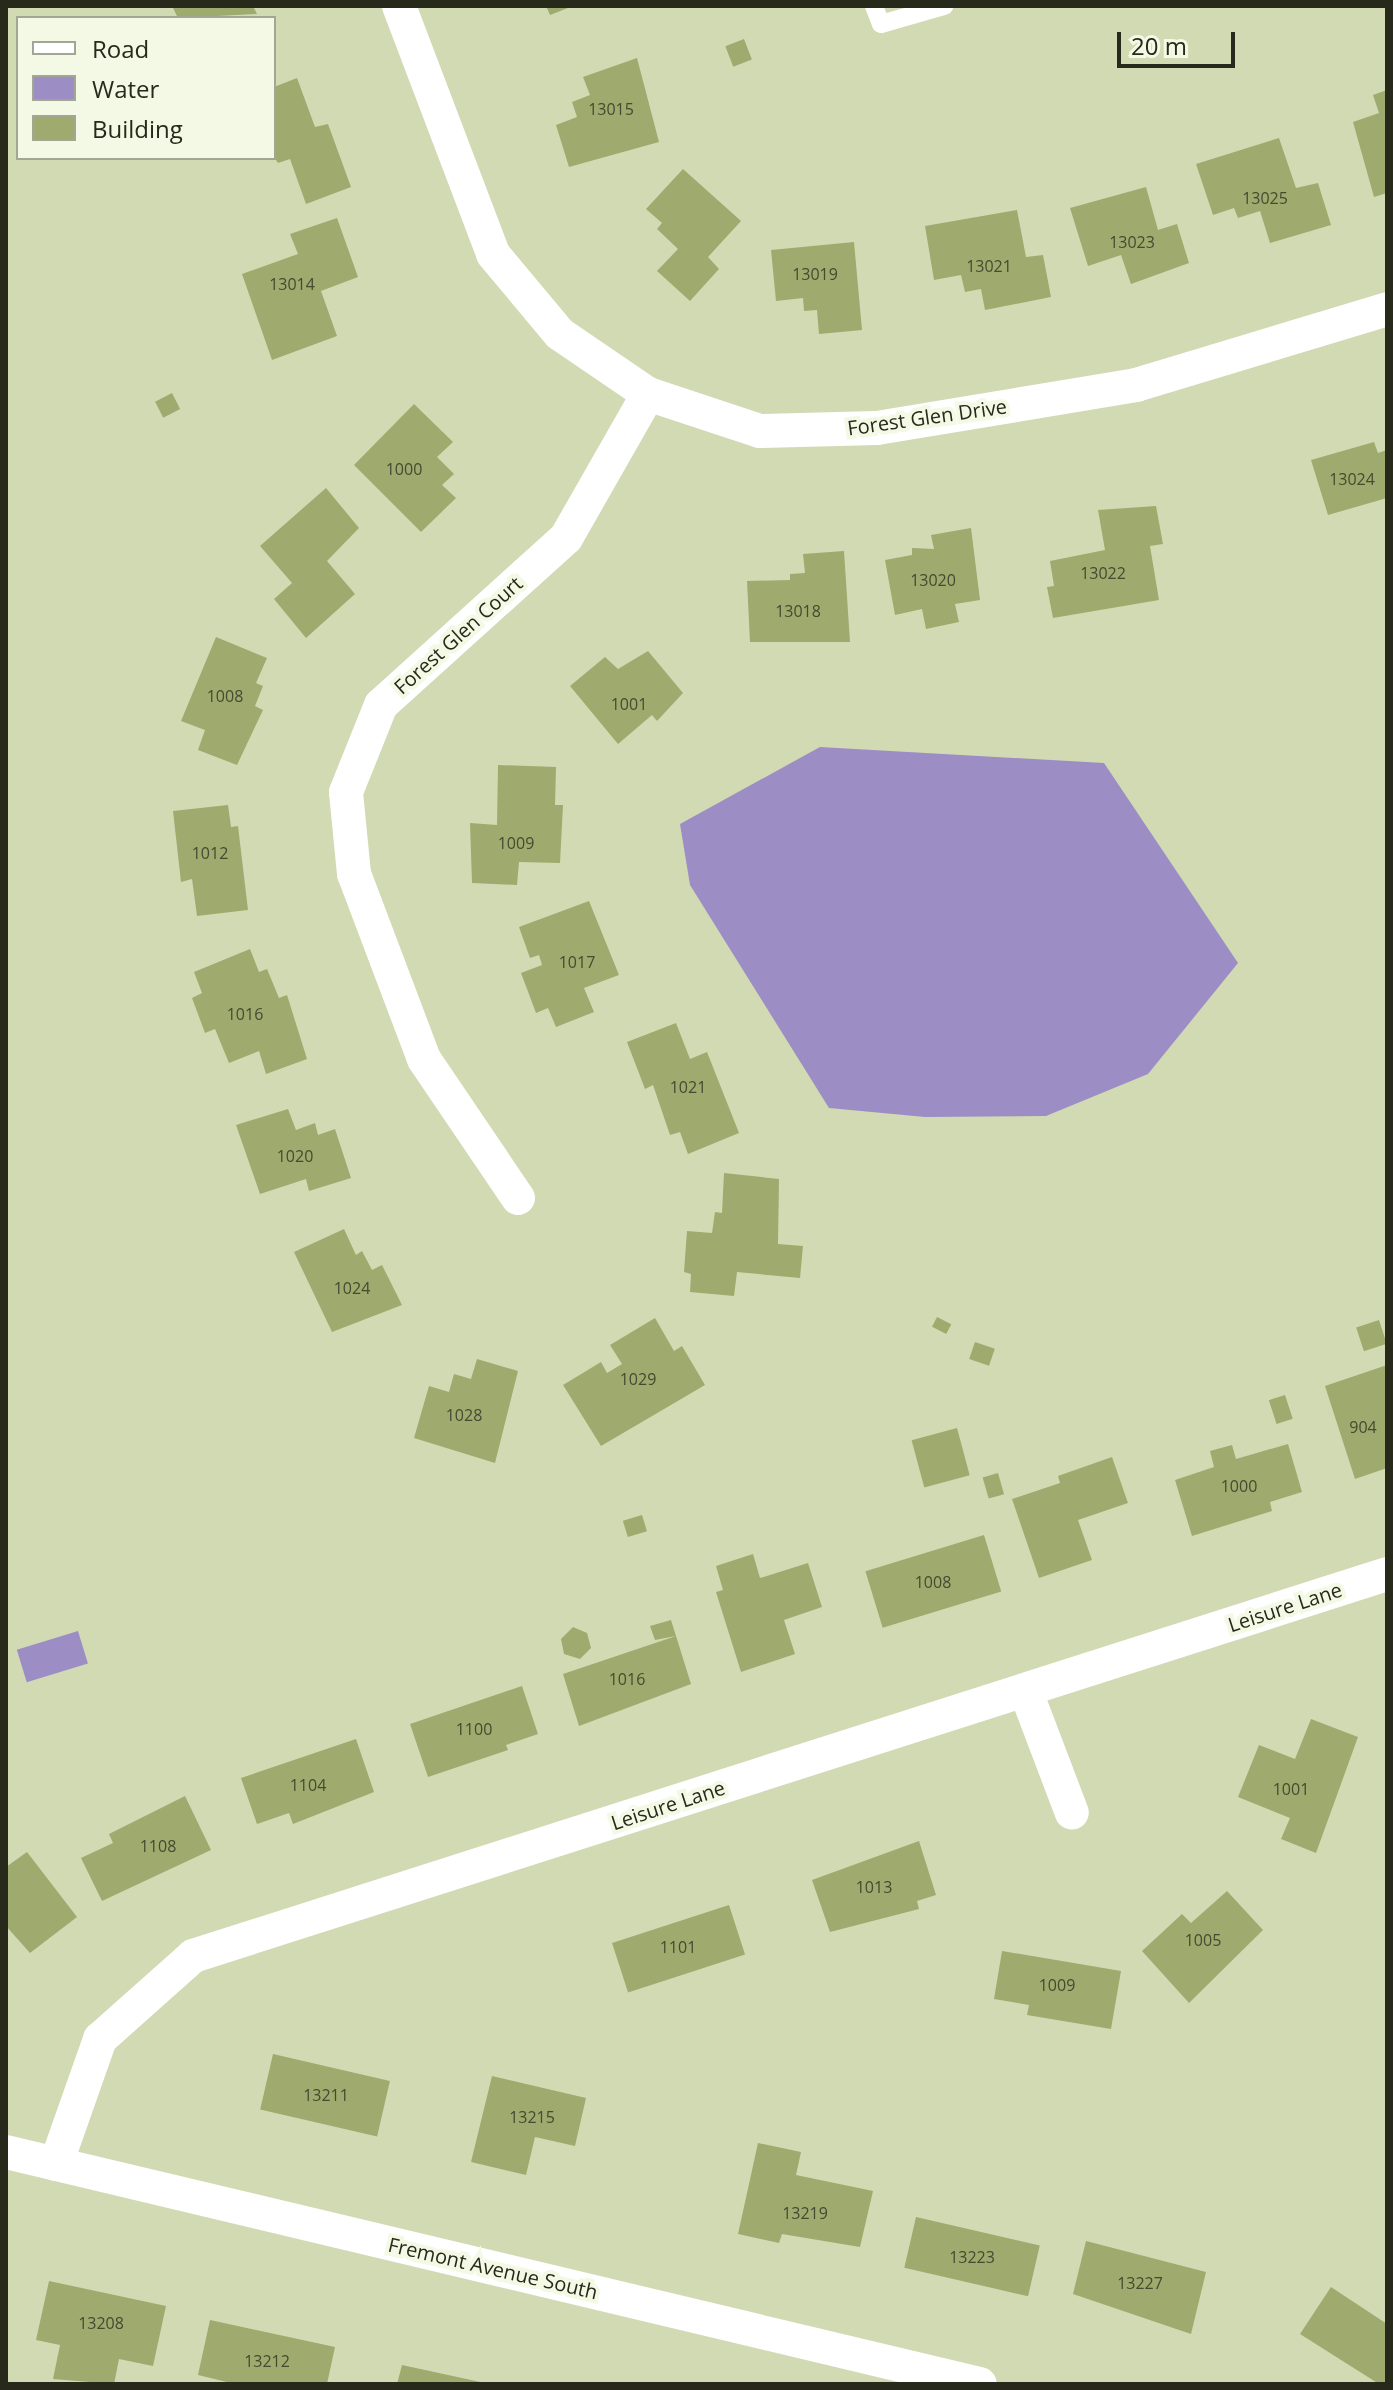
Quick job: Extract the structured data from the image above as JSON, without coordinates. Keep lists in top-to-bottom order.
{
  "streets": {
    "street": [
      "Forest Glen Drive",
      "Forest Glen Court",
      "Leisure Lane",
      "Fremont Avenue South"
    ]
  },
  "crossings": [
    ["Forest Glen Drive", "Forest Glen Court"],
    ["Leisure Lane", "Fremont Avenue South"]
  ],
  "house_numbers": [
    "13015",
    "13025",
    "13023",
    "13021",
    "13019",
    "13014",
    "1000",
    "13024",
    "13022",
    "13020",
    "13018",
    "1008",
    "1001",
    "1009",
    "1012",
    "1017",
    "1016",
    "1021",
    "1020",
    "1024",
    "1029",
    "1028",
    "904",
    "1000",
    "1008",
    "1016",
    "1100",
    "1104",
    "1001",
    "1108",
    "1013",
    "1005",
    "1101",
    "1009",
    "13211",
    "13215",
    "13219",
    "13223",
    "13227",
    "13208",
    "13212"
  ],
  "legend": ["Road", "Water", "Building"],
  "scale_bar": "20 m"
}
